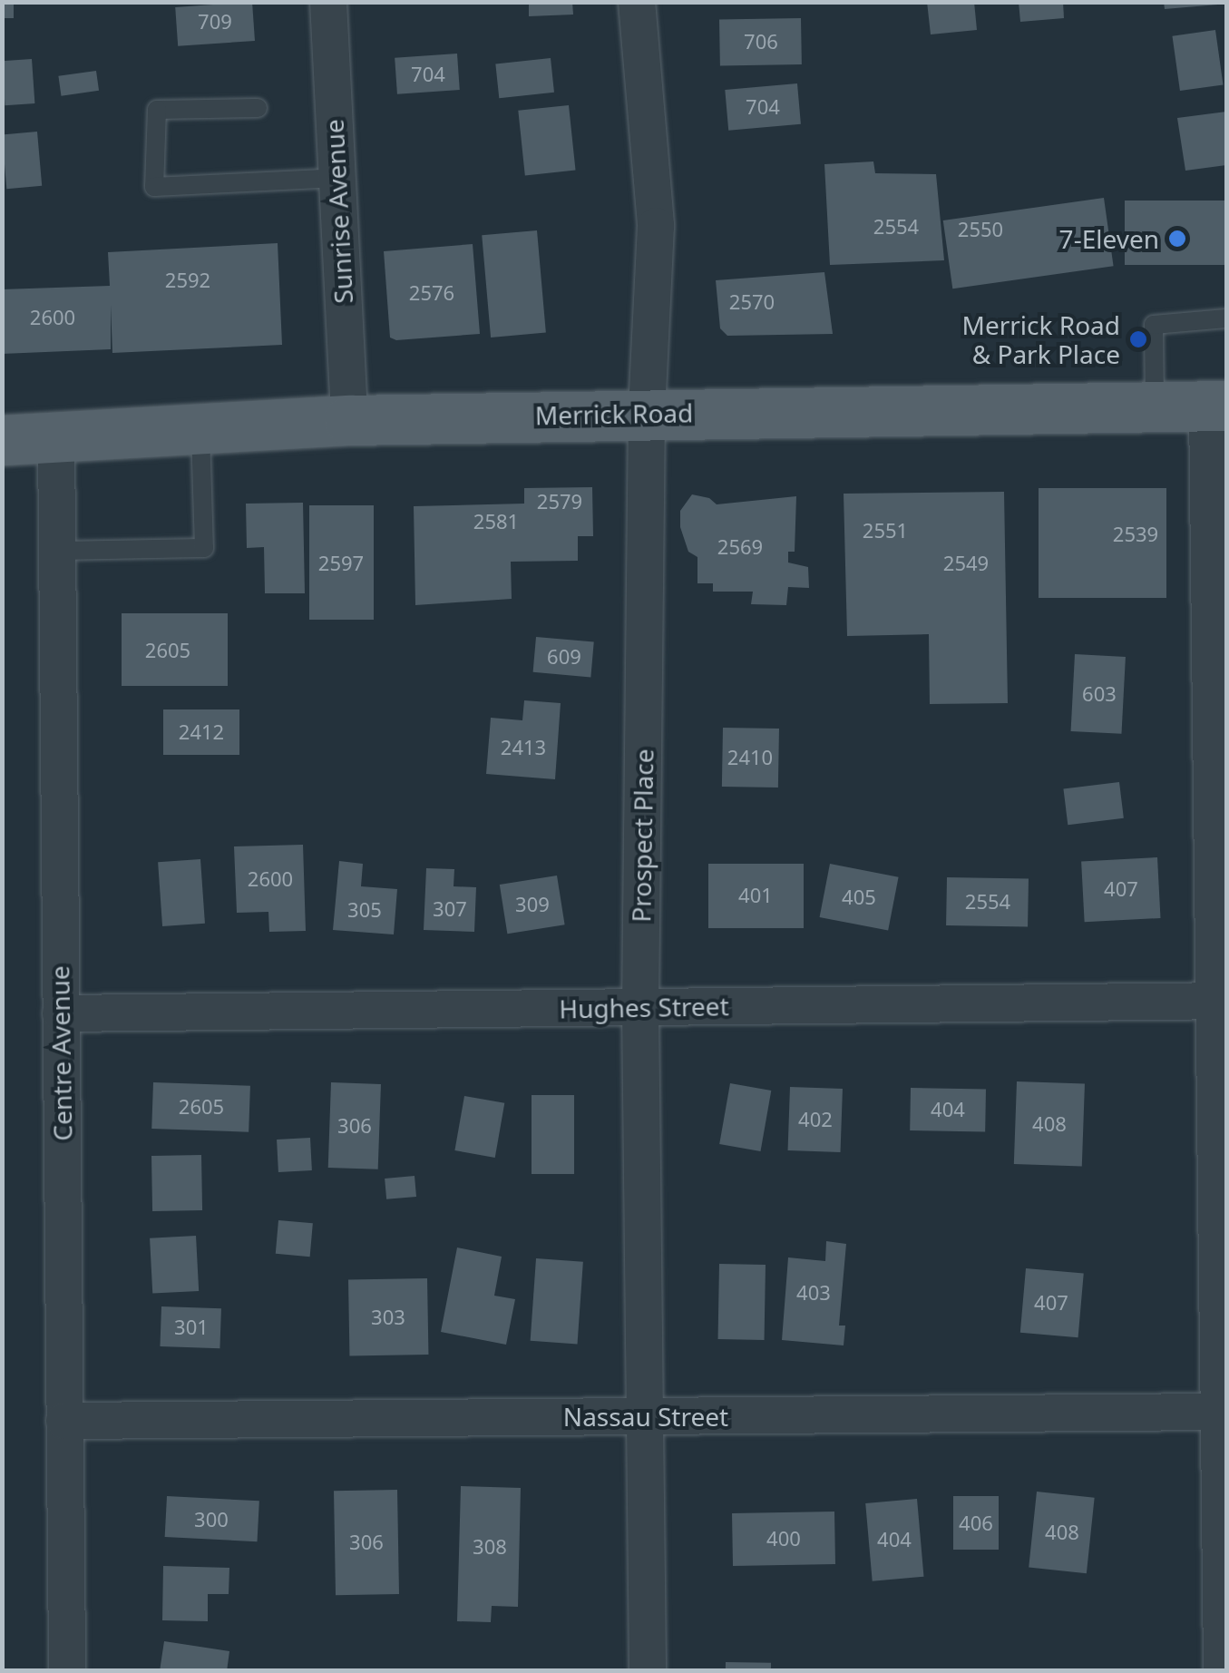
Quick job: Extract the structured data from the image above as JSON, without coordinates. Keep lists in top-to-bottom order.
{
  "streets": {
    "main road": ["Merrick Road"],
    "street": [
      "Sunrise Avenue",
      "Prospect Place",
      "Hughes Street",
      "Centre Avenue",
      "Nassau Street"
    ]
  },
  "crossings": [
    ["Sunrise Avenue", "Merrick Road"],
    ["Merrick Road", "Prospect Place"],
    ["Merrick Road", "Centre Avenue"],
    ["Prospect Place", "Hughes Street"],
    ["Prospect Place", "Nassau Street"],
    ["Hughes Street", "Centre Avenue"],
    ["Centre Avenue", "Nassau Street"]
  ],
  "places": ["7-Eleven", "Merrick Road & Park Place"],
  "house_numbers": [
    "709",
    "706",
    "704",
    "704",
    "2554",
    "2550",
    "2592",
    "2576",
    "2570",
    "2600",
    "2579",
    "2581",
    "2551",
    "2539",
    "2569",
    "2597",
    "2549",
    "2605",
    "609",
    "603",
    "2412",
    "2413",
    "2410",
    "2600",
    "407",
    "401",
    "405",
    "2554",
    "309",
    "307",
    "305",
    "2605",
    "404",
    "402",
    "408",
    "306",
    "403",
    "407",
    "303",
    "301",
    "300",
    "406",
    "408",
    "400",
    "404",
    "306",
    "308"
  ]
}
